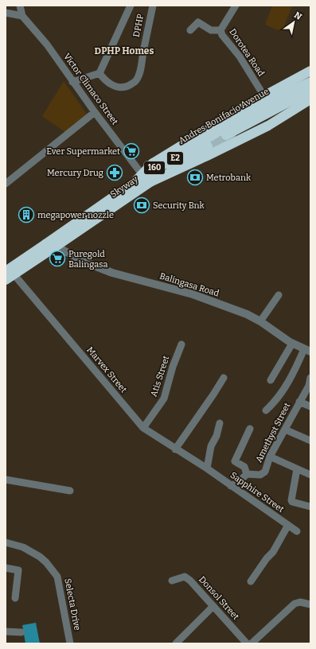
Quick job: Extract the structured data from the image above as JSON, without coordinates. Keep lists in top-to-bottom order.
{
  "streets": {
    "highway": ["E2", "Skyway"],
    "main road": ["Andres Bonifacio Avenue", "160"],
    "street": [
      "DPHP",
      "Dorotea Road",
      "Victor Climaco Street",
      "Balingasa Road",
      "Marvex Street",
      "Atis Street",
      "Amethyst Street",
      "Sapphire Street",
      "Donsol Street",
      "Selecta Drive"
    ]
  },
  "crossings": [
    ["Dorotea Road", "Andres Bonifacio Avenue"],
    ["Victor Climaco Street", "Andres Bonifacio Avenue"],
    ["Andres Bonifacio Avenue", "Skyway"],
    ["Andres Bonifacio Avenue", "Marvex Street"],
    ["160", "Skyway"],
    ["160", "Balingasa Road"],
    ["160", "Marvex Street"],
    ["Skyway", "Marvex Street"],
    ["Marvex Street", "Atis Street"],
    ["Marvex Street", "Sapphire Street"]
  ],
  "districts": ["DPHP Homes"],
  "places": {
    "supermarket": ["Ever Supermarket", "Puregold Balingasa"],
    "pharmacy": ["Mercury Drug"],
    "bank": ["Metrobank", "Security Bnk"],
    "building": ["megapower nozzle"]
  },
  "north": "top right"
}
